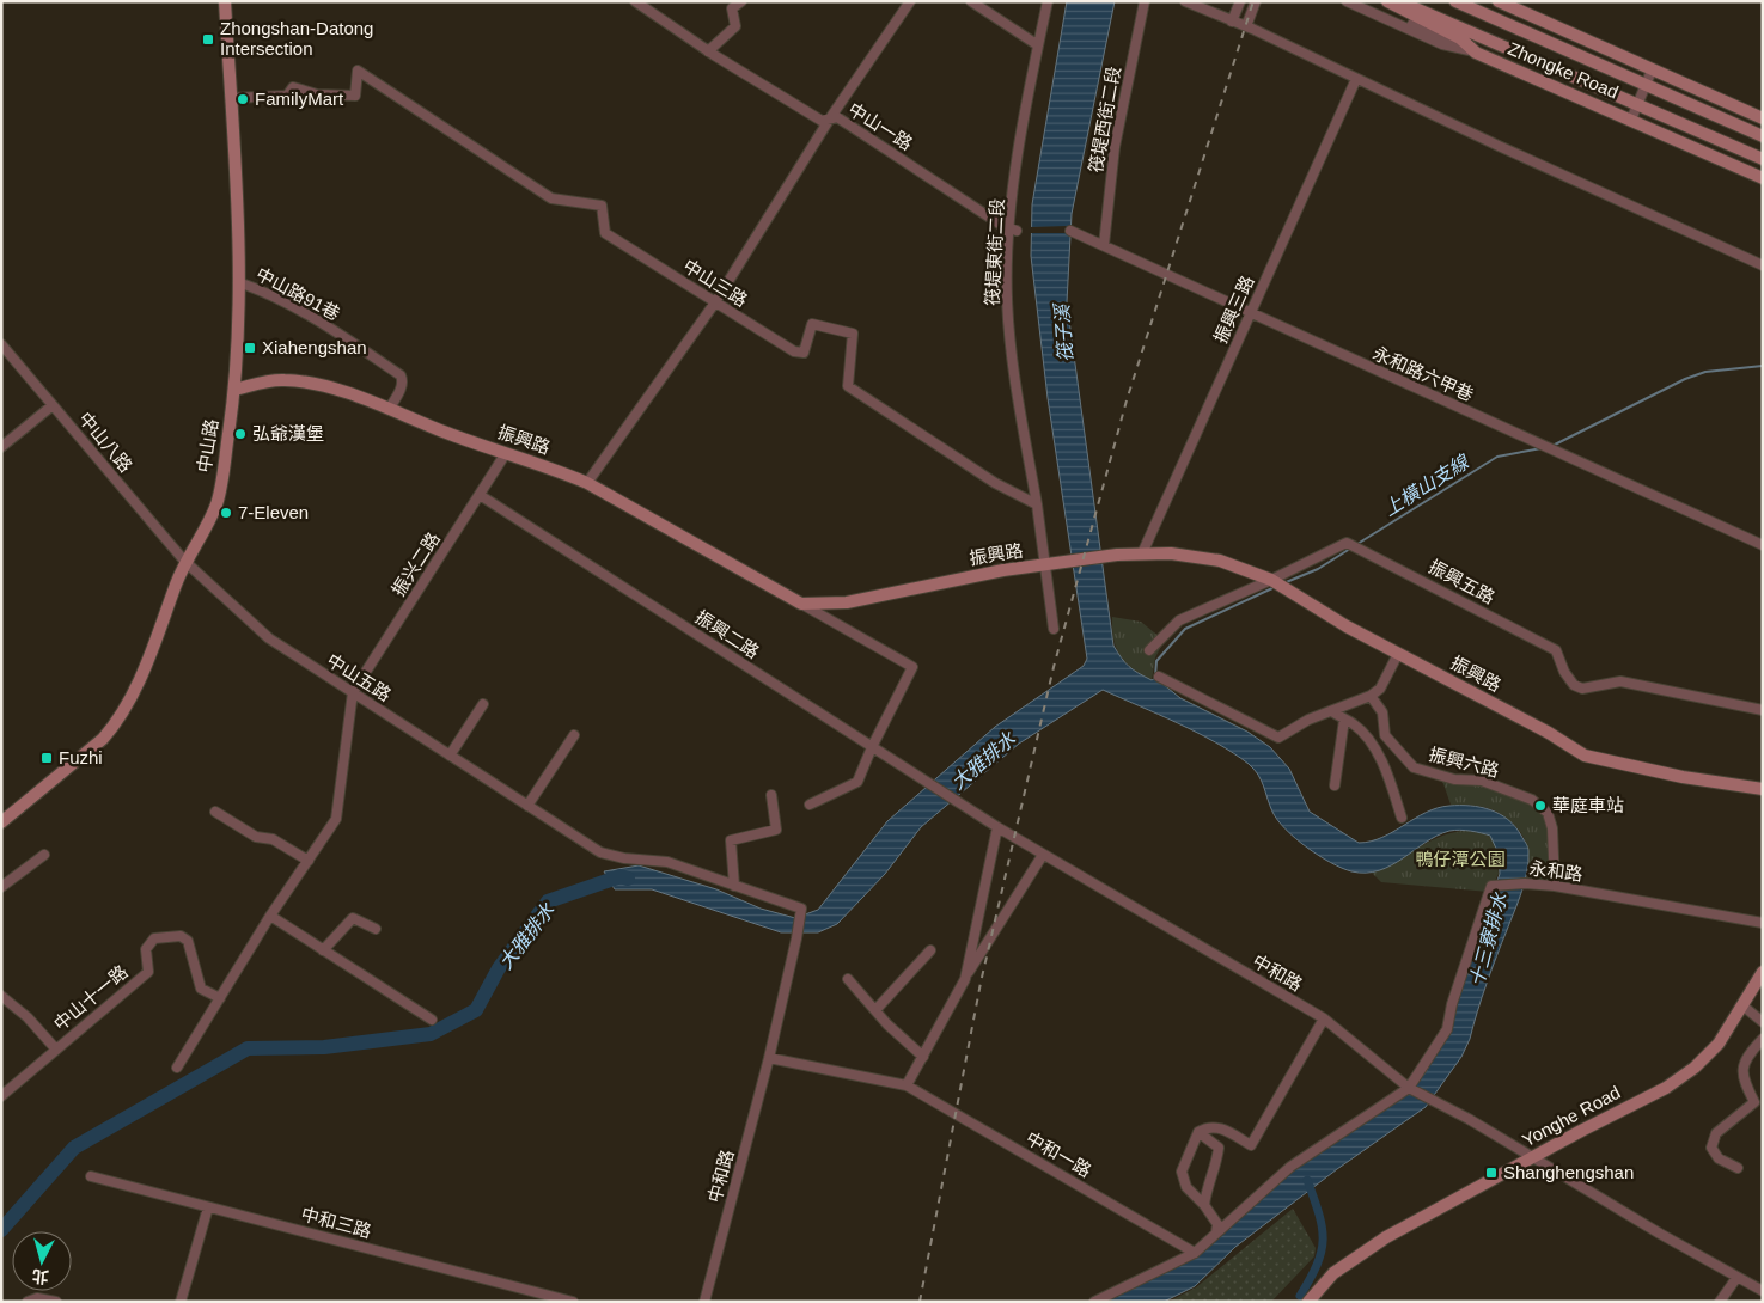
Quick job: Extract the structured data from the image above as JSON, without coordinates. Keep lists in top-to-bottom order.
{
  "streets": {
    "street": [
      "Zhongke Road",
      "筏堤西街二段",
      "中山一路",
      "筏堤東街二段",
      "中山三路",
      "中山路91巷",
      "振興三路",
      "永和路六甲巷",
      "振興路",
      "中山八路",
      "中山路",
      "振兴二路",
      "振興五路",
      "振興二路",
      "中山五路",
      "振興六路",
      "永和路",
      "中和路",
      "中山十一路",
      "Yonghe Road",
      "中和一路",
      "中和三路"
    ]
  },
  "crossings": [
    ["筏堤西街二段", "永和路六甲巷"],
    ["中山一路", "筏堤東街二段"],
    ["筏堤東街二段", "中山三路"],
    ["中山三路", "中山路"],
    ["中山路91巷", "振興路"],
    ["中山路91巷", "中山路"],
    ["振興三路", "永和路六甲巷"],
    ["振興三路", "振興路"],
    ["振興路", "中山路"],
    ["振興路", "振兴二路"],
    ["振興路", "振興五路"],
    ["中山八路", "中山路"],
    ["中山八路", "中山五路"],
    ["中山路", "中山五路"],
    ["振兴二路", "振興二路"],
    ["振兴二路", "中山五路"],
    ["振興二路", "中和路"],
    ["中山五路", "中和路"],
    ["振興六路", "永和路"],
    ["永和路", "中和路"],
    ["中和路", "Yonghe Road"]
  ],
  "water": [
    "筏子溪",
    "上橫山支線",
    "大雅排水",
    "十三寮排水"
  ],
  "parks": ["鴨仔潭公園"],
  "places": {
    "transit": [
      "Zhongshan-Datong Intersection",
      "Xiahengshan",
      "Fuzhi",
      "Shanghengshan"
    ],
    "other": [
      "FamilyMart",
      "弘爺漢堡",
      "7-Eleven",
      "華庭車站"
    ]
  },
  "north": "bottom"
}
